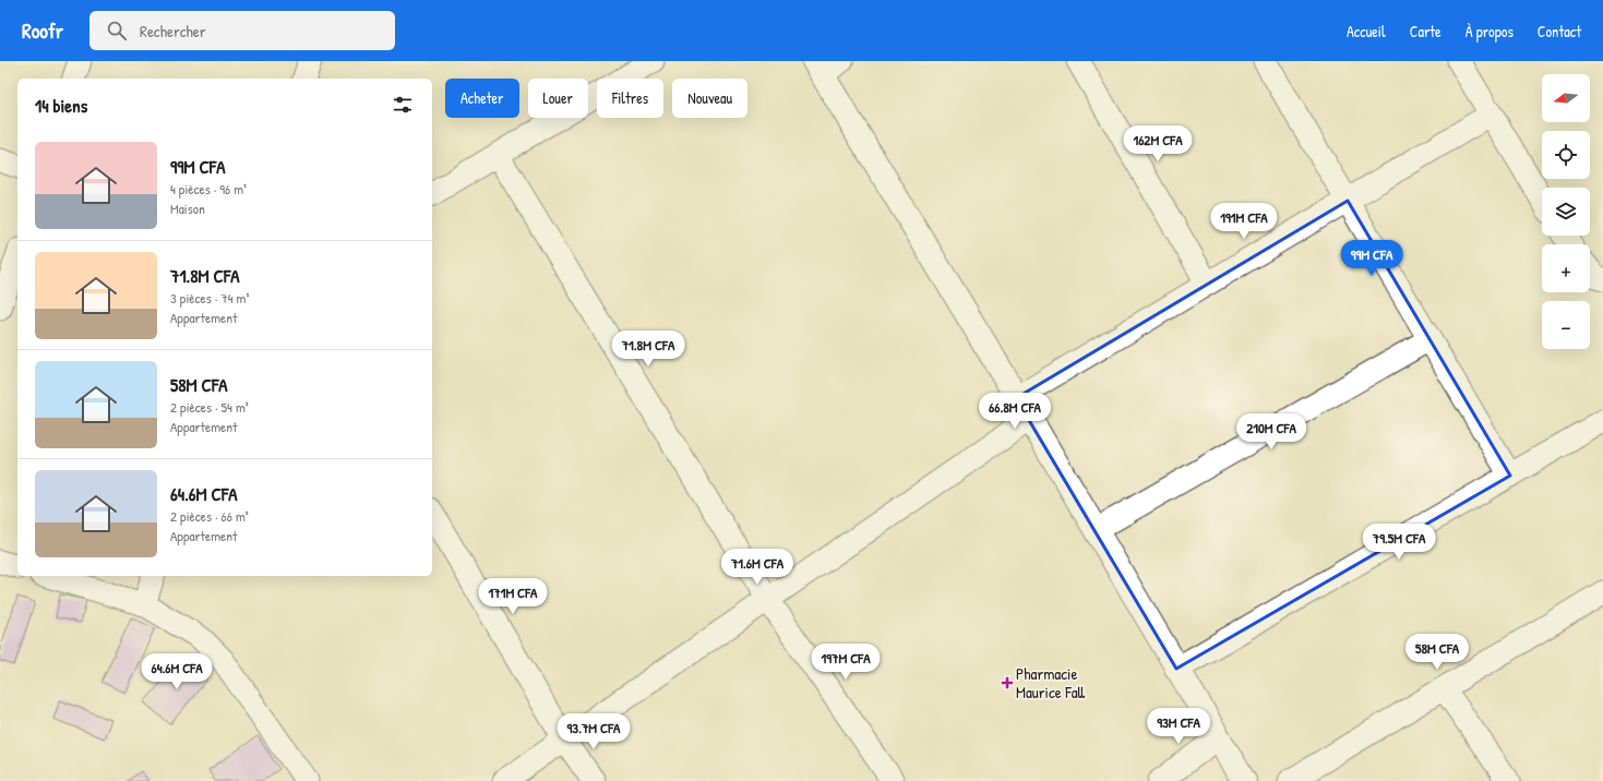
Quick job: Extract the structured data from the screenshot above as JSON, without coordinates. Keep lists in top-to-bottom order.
{
  "places": {
    "health": ["Pharmacie Maurice Fall"]
  },
  "north": "left",
  "page": {
    "header": "Roofr",
    "search": "Rechercher",
    "nav": [
      "Accueil",
      "Carte",
      "À propos",
      "Contact"
    ],
    "map_buttons": ["+", "−"],
    "chip": [
      "Acheter",
      "Louer",
      "Filtres",
      "Nouveau"
    ],
    "heading": "14 biens",
    "price": [
      "162M CFA",
      "191M CFA",
      "99M CFA",
      "71.8M CFA",
      "66.8M CFA",
      "210M CFA",
      "79.5M CFA",
      "71.6M CFA",
      "171M CFA",
      "58M CFA",
      "197M CFA",
      "64.6M CFA",
      "93M CFA",
      "93.7M CFA"
    ],
    "list": [
      {
        "name": "99M CFA",
        "note": "4 pièces · 96 m² · Maison"
      },
      {
        "name": "71.8M CFA",
        "note": "3 pièces · 74 m² · Appartement"
      },
      {
        "name": "58M CFA",
        "note": "2 pièces · 54 m² · Appartement"
      },
      {
        "name": "64.6M CFA",
        "note": "2 pièces · 66 m² · Appartement"
      }
    ]
  }
}
